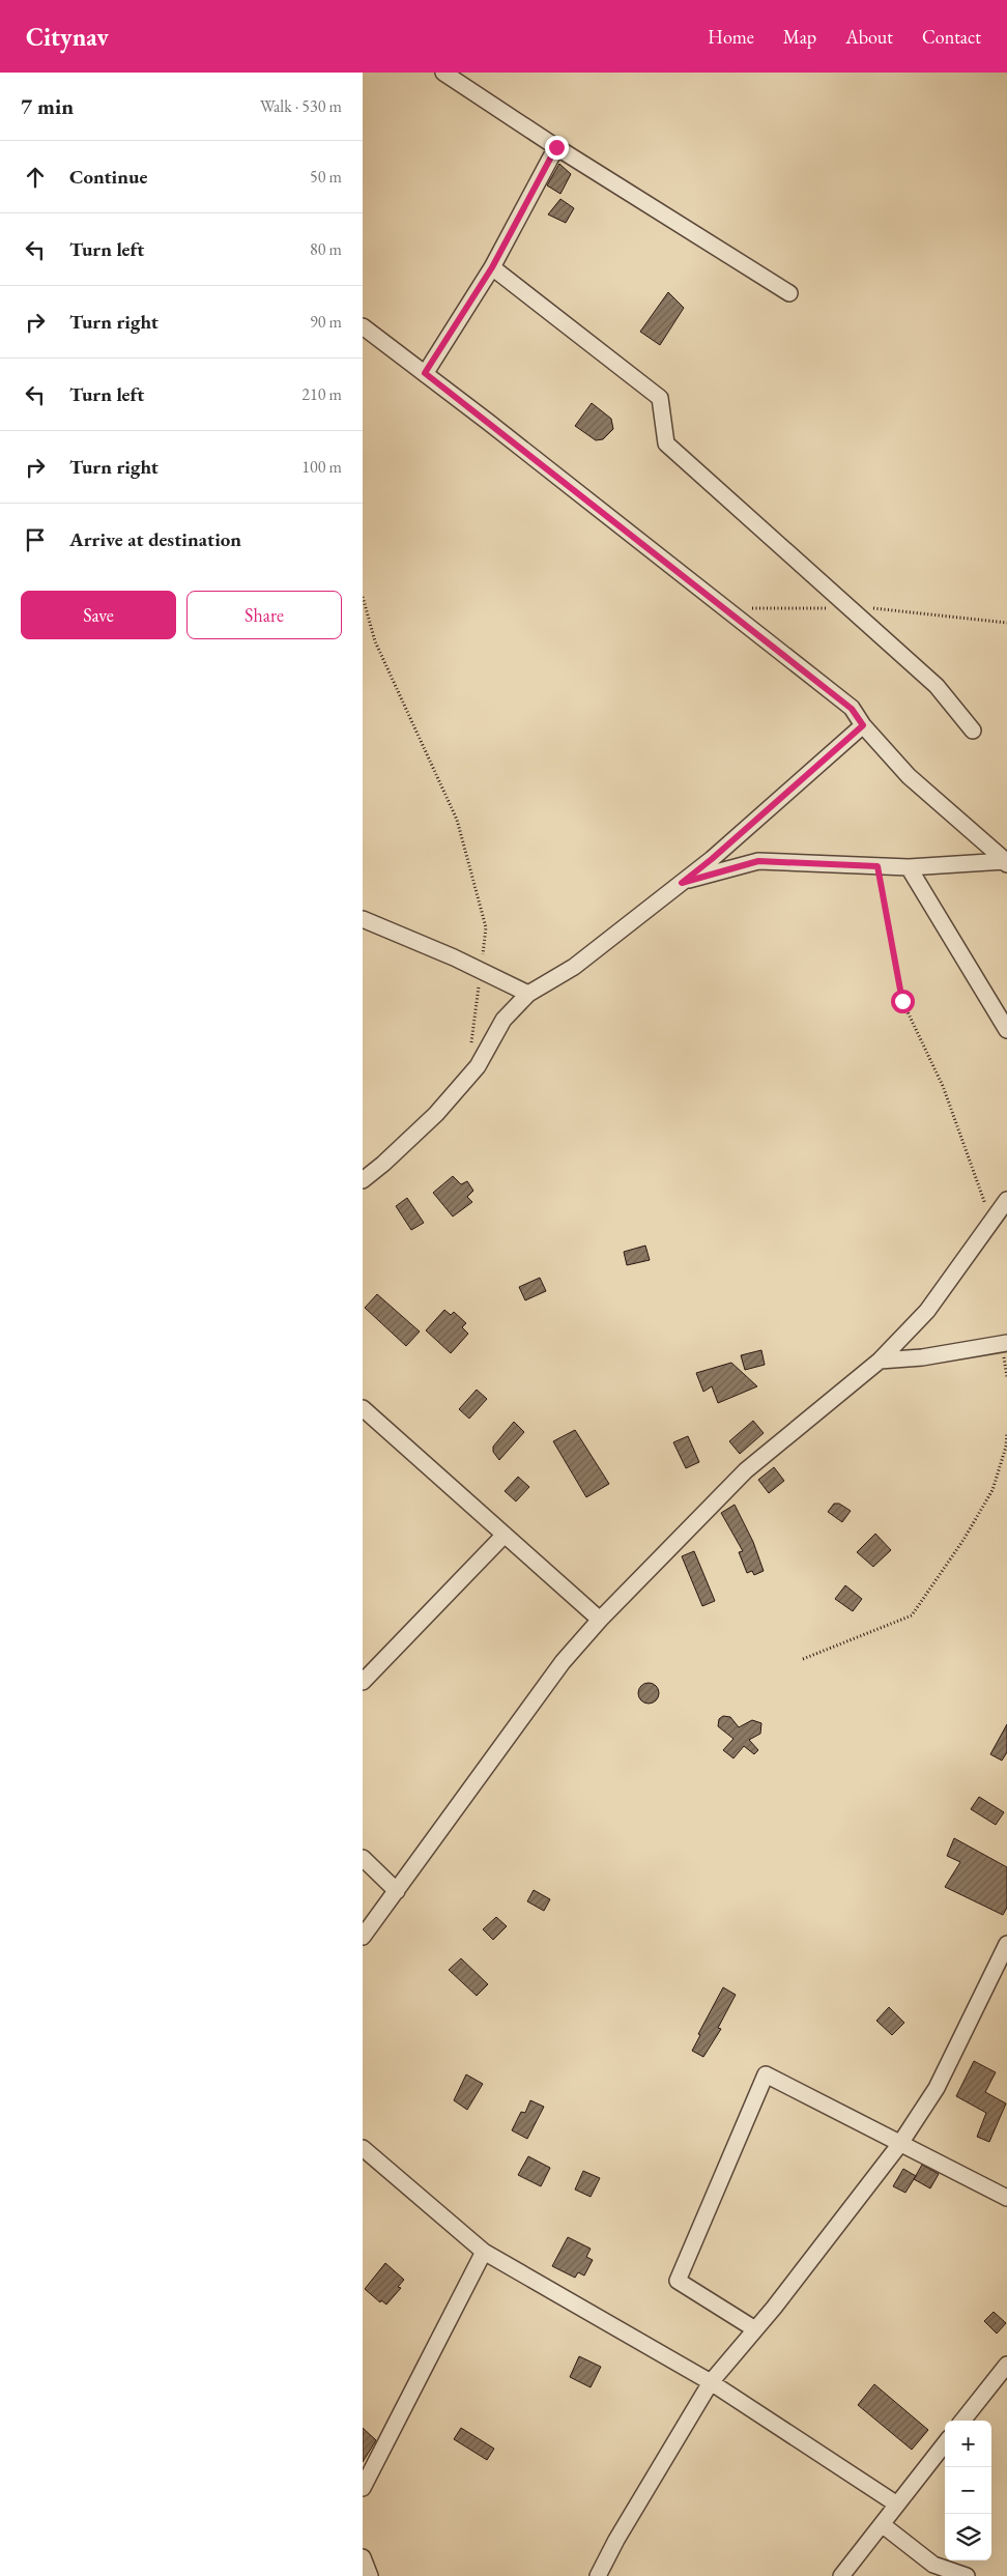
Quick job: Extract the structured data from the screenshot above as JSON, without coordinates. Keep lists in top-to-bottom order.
{
  "page": {
    "header": "Citynav",
    "nav": [
      "Home",
      "Map",
      "About",
      "Contact"
    ],
    "heading": ["7 min", "Walk · 530 m"],
    "list": [
      ["Continue", "50 m"],
      ["Turn left", "80 m"],
      ["Turn right", "90 m"],
      ["Turn left", "210 m"],
      ["Turn right", "100 m"],
      "Arrive at destination"
    ],
    "buttons": ["Save", "Share"],
    "map_buttons": ["+", "−"]
  }
}
